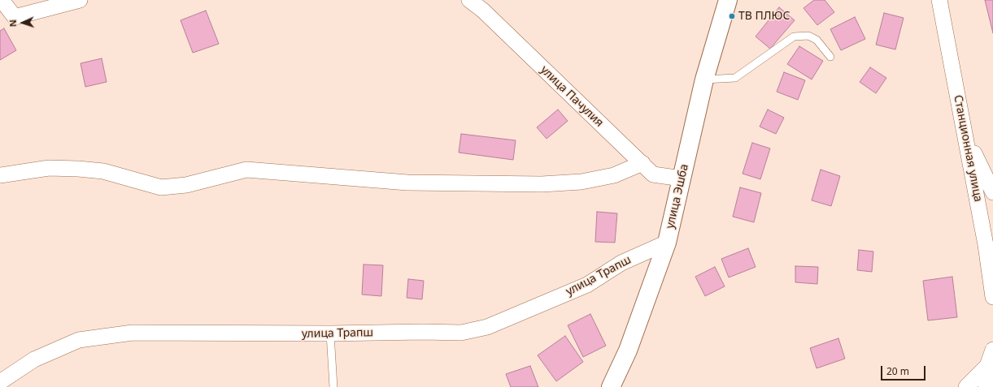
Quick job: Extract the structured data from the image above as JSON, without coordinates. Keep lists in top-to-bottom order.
{
  "streets": {
    "highway": ["улица Эшба"],
    "street": ["улица Пачулия", "Станционная улица", "улица Трапш"]
  },
  "crossings": [
    ["улица Пачулия", "улица Эшба"],
    ["улица Эшба", "улица Трапш"]
  ],
  "places": ["ТВ ПЛЮС"],
  "scale_bar": "20 m",
  "north": "left"
}
